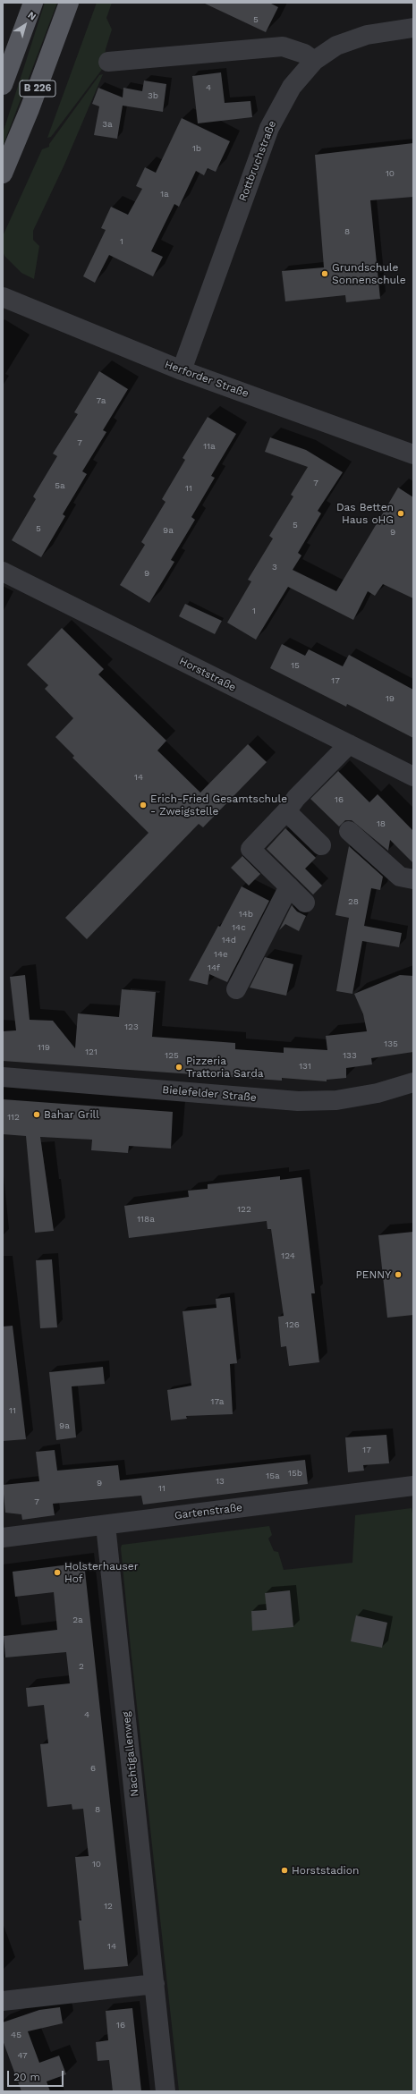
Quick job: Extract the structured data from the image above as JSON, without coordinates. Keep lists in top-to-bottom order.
{
  "streets": {
    "main road": ["B 226"],
    "street": [
      "Rottbruchstraße",
      "Herforder Straße",
      "Horststraße",
      "Bielefelder Straße",
      "Gartenstraße",
      "Nachtigallenweg"
    ]
  },
  "crossings": [
    ["Rottbruchstraße", "Herforder Straße"],
    ["Gartenstraße", "Nachtigallenweg"]
  ],
  "places": [
    "Grundschule Sonnenschule",
    "Das Betten Haus oHG",
    "Erich-Fried Gesamtschule - Zweigstelle",
    "Pizzeria Trattoria Sarda",
    "Bahar Grill",
    "PENNY",
    "Holsterhauser Hof",
    "Horststadion"
  ],
  "house_numbers": [
    "5",
    "4",
    "3b",
    "3a",
    "1b",
    "10",
    "1a",
    "8",
    "1",
    "7a",
    "7",
    "11a",
    "7",
    "5a",
    "11",
    "5",
    "5",
    "9a",
    "9",
    "3",
    "9",
    "1",
    "15",
    "17",
    "19",
    "14",
    "16",
    "18",
    "28",
    "14b",
    "14c",
    "14d",
    "14e",
    "14f",
    "123",
    "135",
    "119",
    "121",
    "125",
    "133",
    "131",
    "112",
    "122",
    "118a",
    "124",
    "126",
    "17a",
    "11",
    "9a",
    "17",
    "15b",
    "15a",
    "13",
    "9",
    "11",
    "7",
    "2a",
    "2",
    "4",
    "6",
    "8",
    "10",
    "12",
    "14",
    "16",
    "45",
    "47"
  ],
  "scale_bar": "20 m",
  "north": "top right"
}
